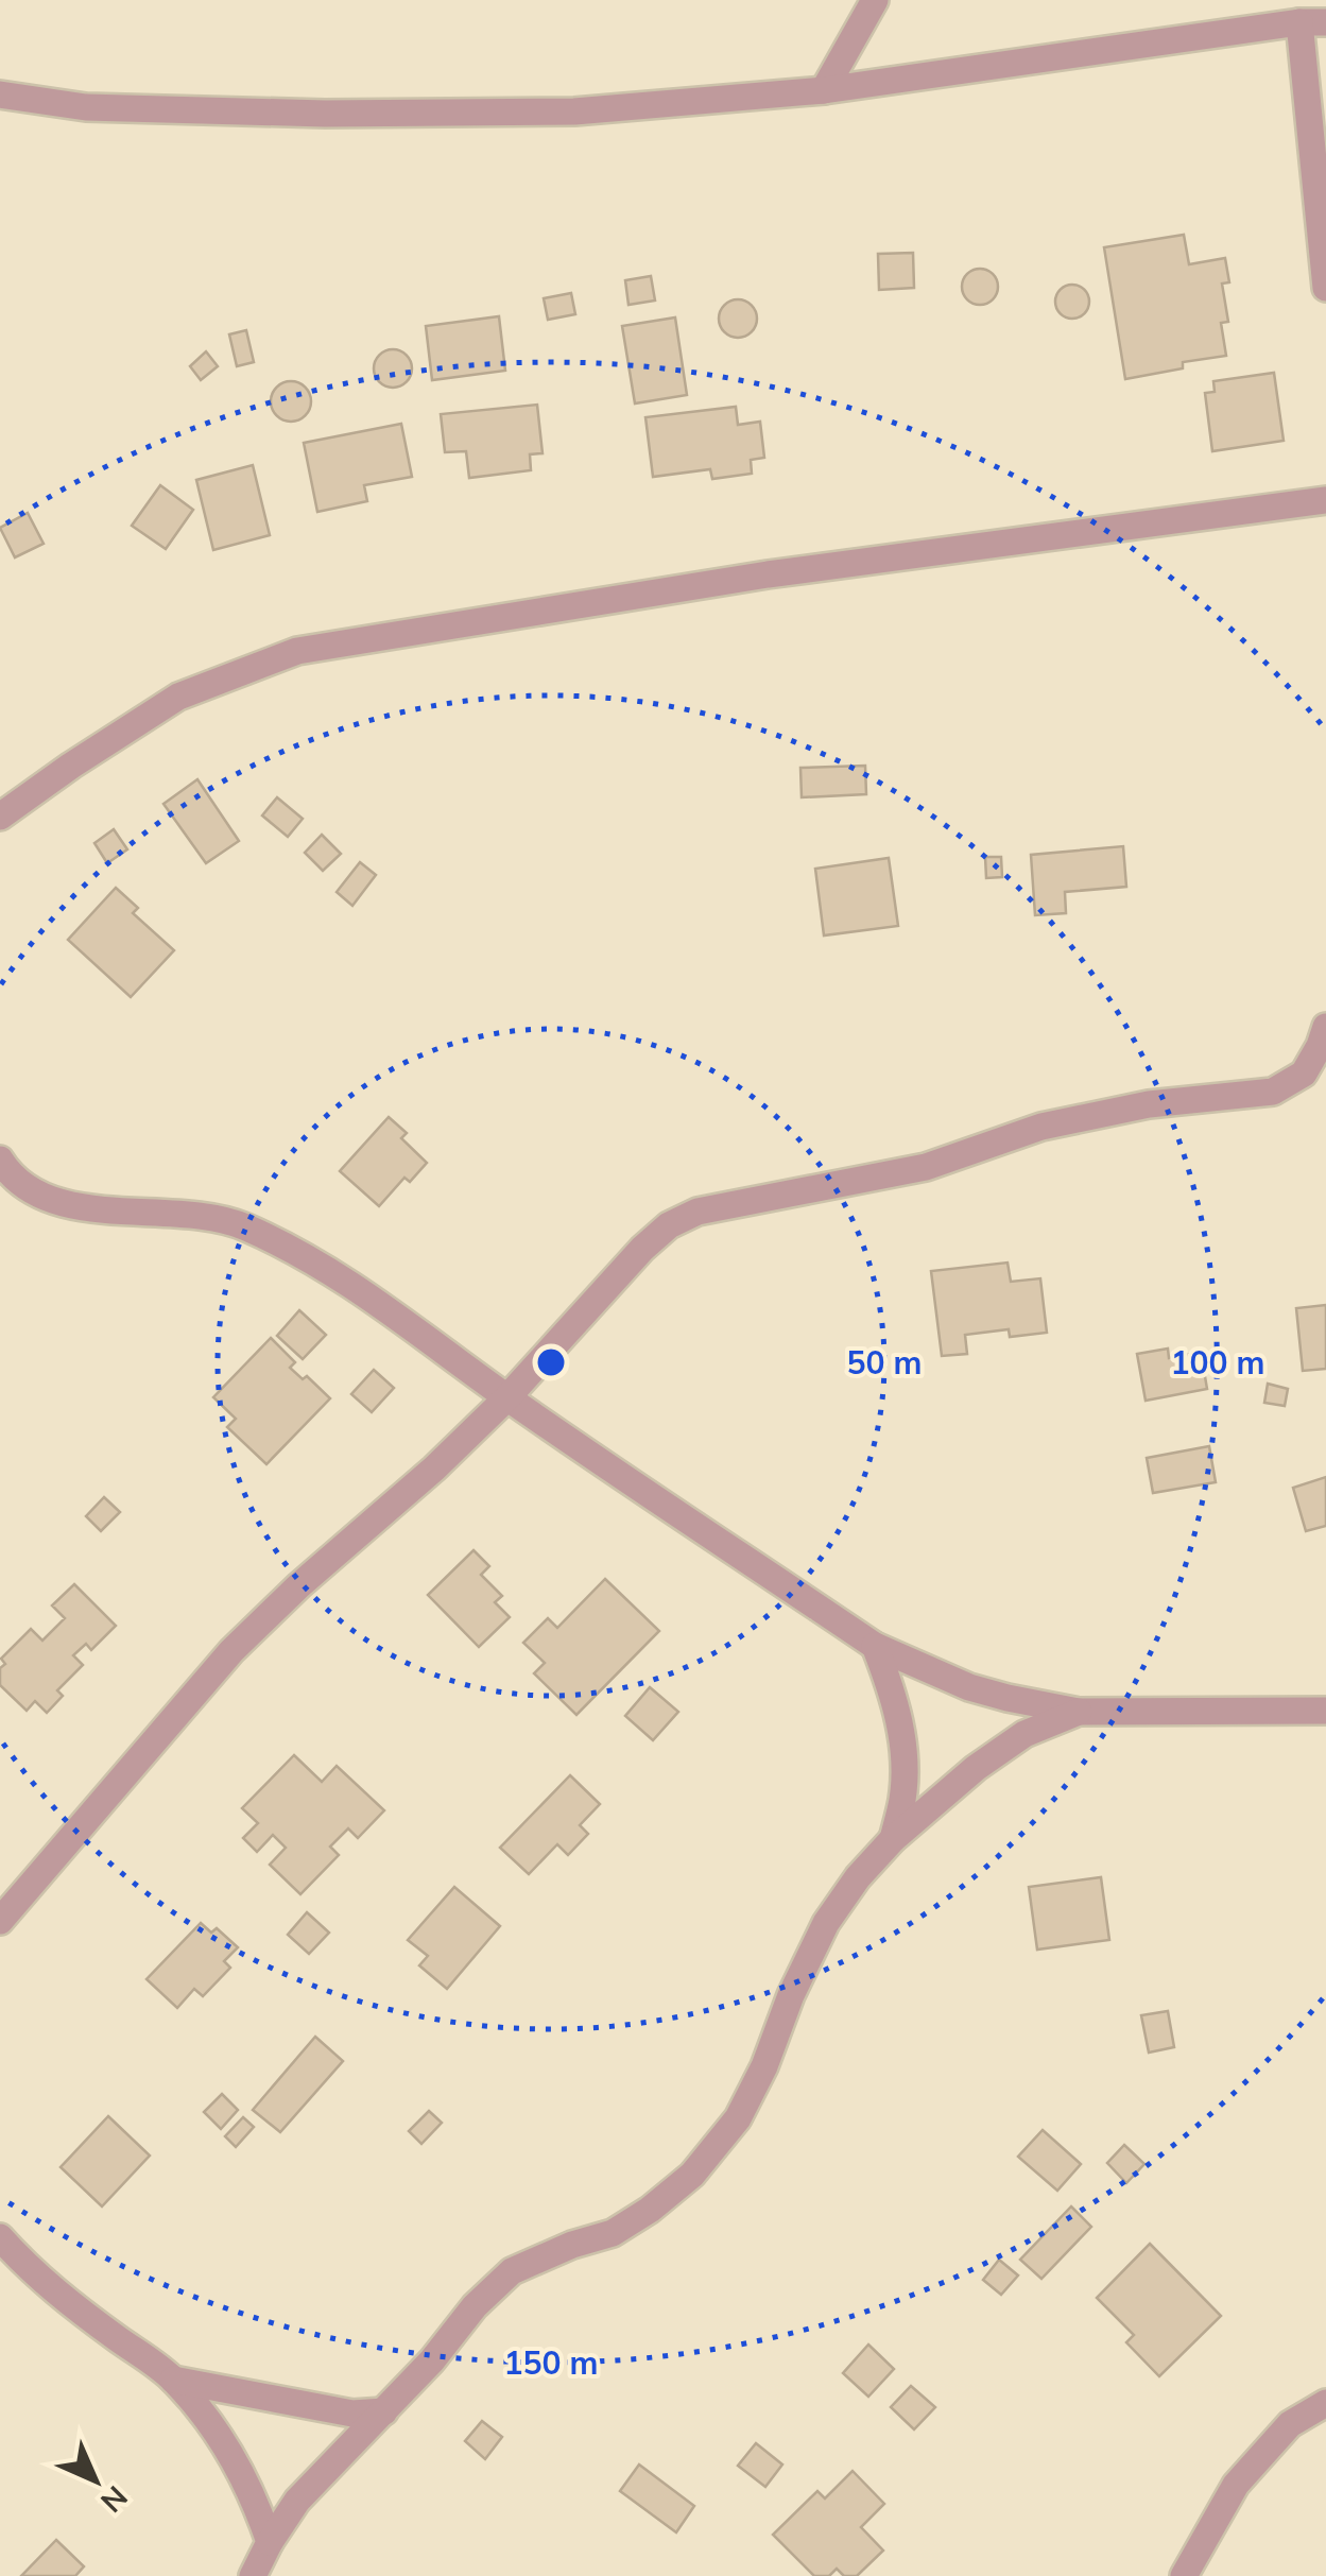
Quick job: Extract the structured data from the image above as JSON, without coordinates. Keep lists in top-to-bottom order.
{
  "north": "bottom right",
  "rings": ["50 m", "100 m", "150 m"]
}
